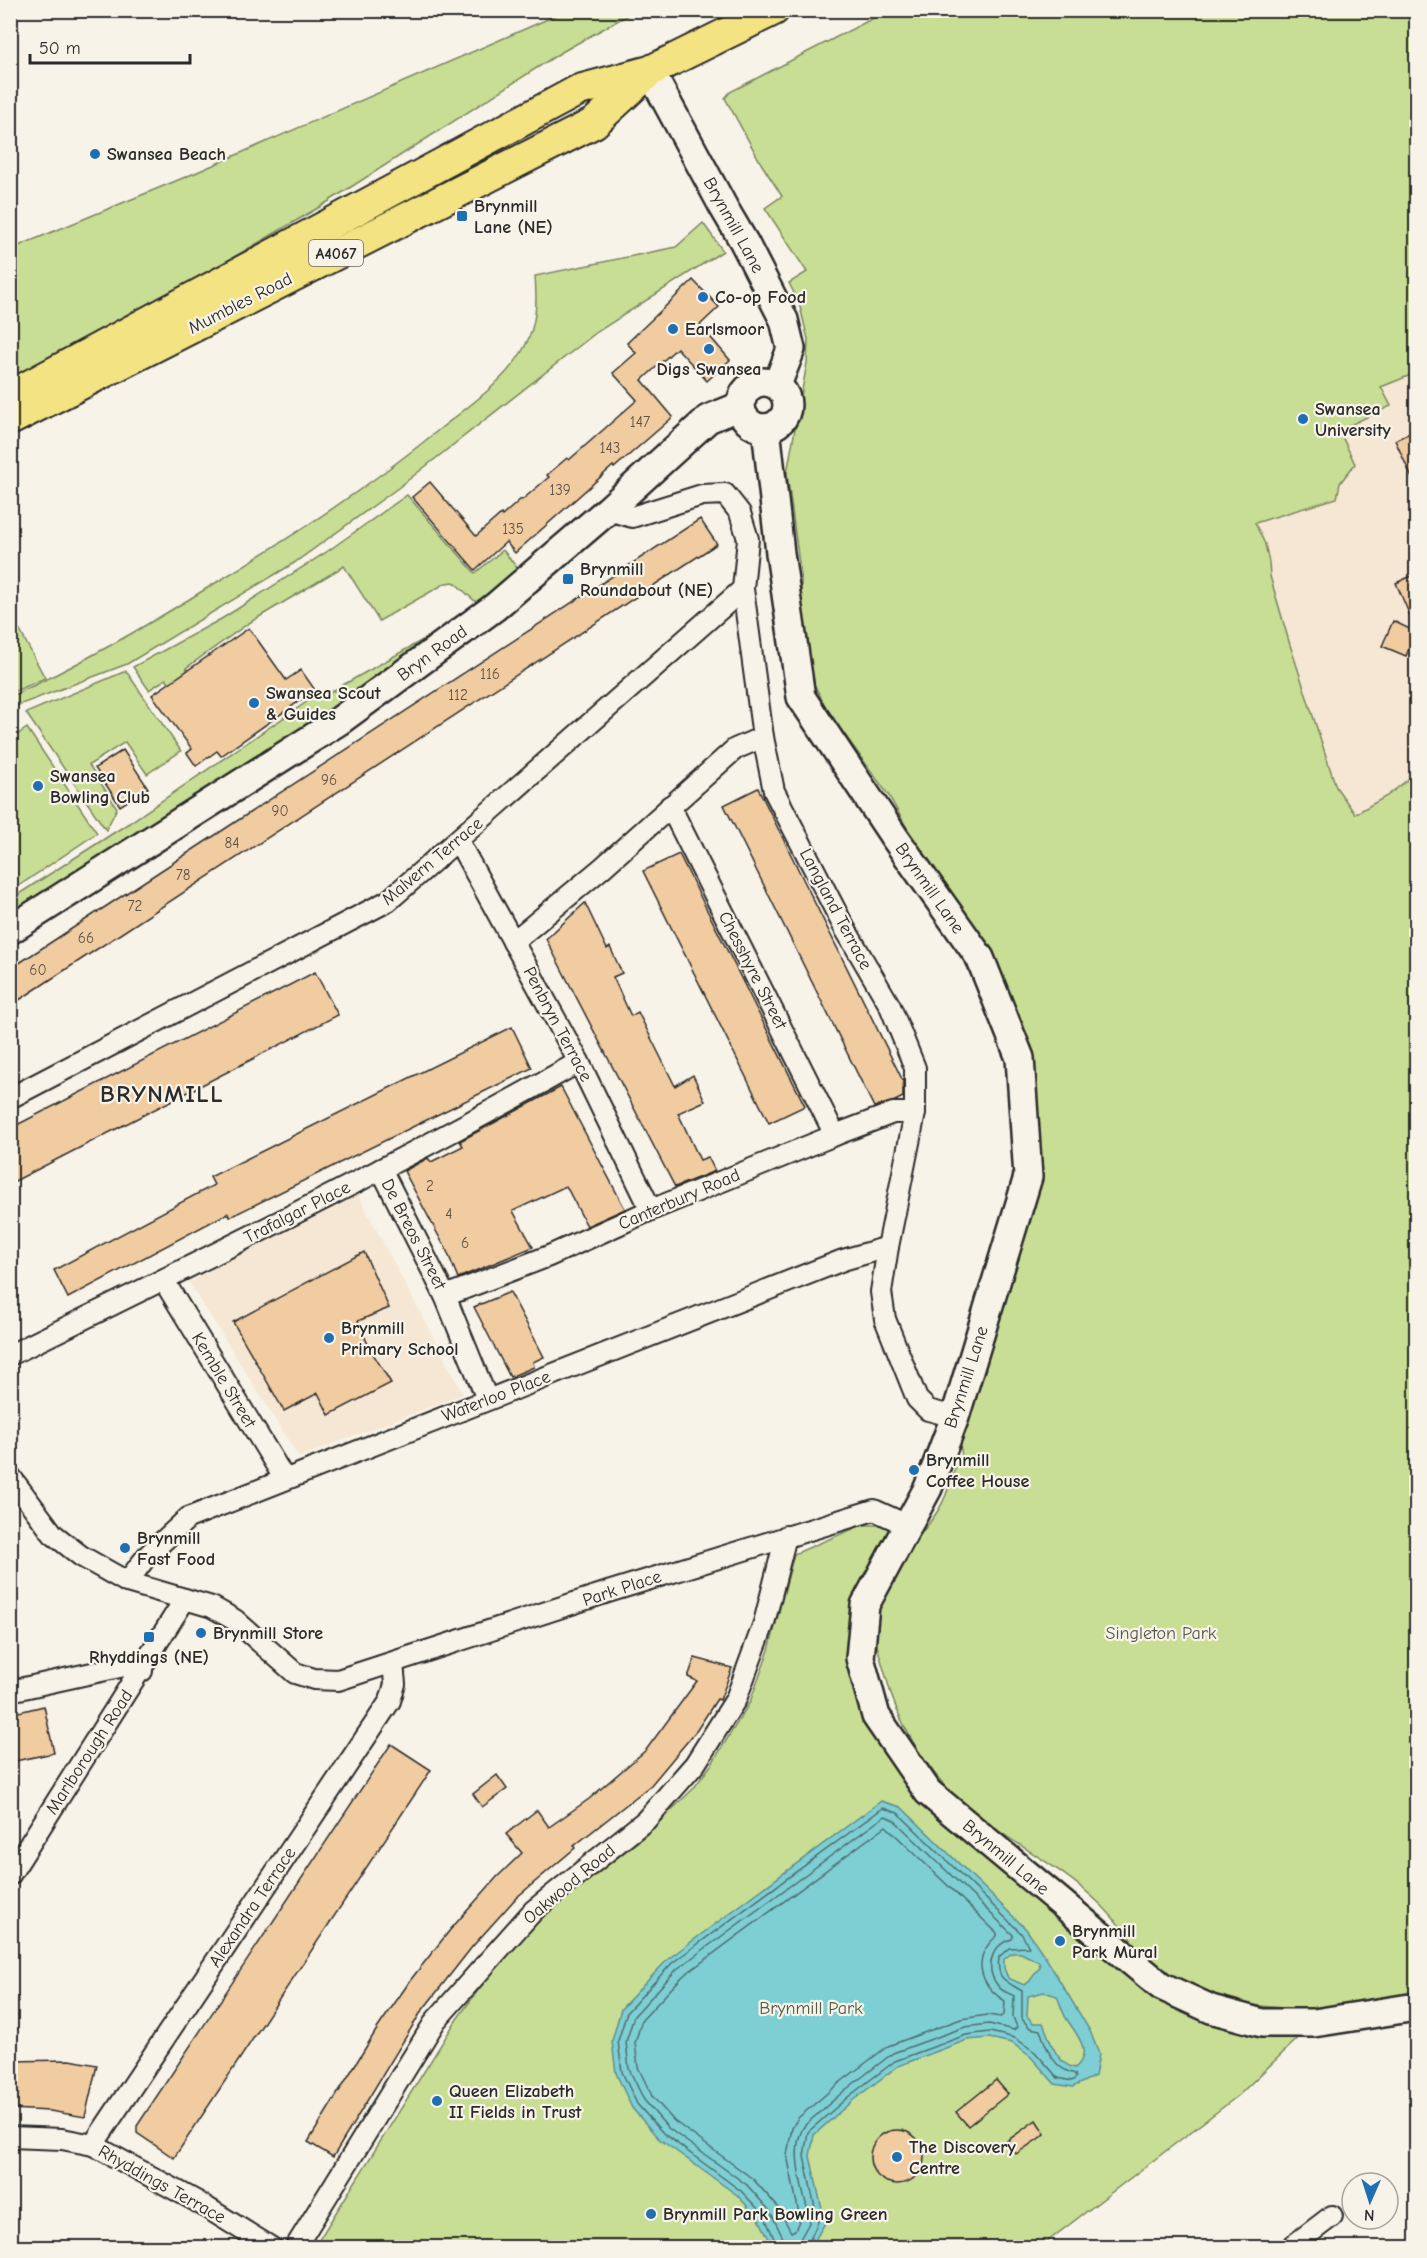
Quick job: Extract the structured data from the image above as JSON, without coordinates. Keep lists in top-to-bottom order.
{
  "streets": {
    "main road": ["A4067", "Mumbles Road"],
    "street": [
      "Brynmill Lane",
      "Bryn Road",
      "Malvern Terrace",
      "Langland Terrace",
      "Chesshyre Street",
      "Penbryn Terrace",
      "Canterbury Road",
      "Trafalgar Place",
      "De Breos Street",
      "Kemble Street",
      "Waterloo Place",
      "Park Place",
      "Marlborough Road",
      "Oakwood Road",
      "Alexandra Terrace",
      "Rhyddings Terrace"
    ]
  },
  "crossings": [
    ["Brynmill Lane", "Mumbles Road"],
    ["Brynmill Lane", "Bryn Road"],
    ["Brynmill Lane", "Langland Terrace"],
    ["Brynmill Lane", "Park Place"],
    ["Bryn Road", "Langland Terrace"],
    ["Malvern Terrace", "Langland Terrace"],
    ["Malvern Terrace", "Penbryn Terrace"],
    ["Langland Terrace", "Canterbury Road"],
    ["Langland Terrace", "Waterloo Place"],
    ["Chesshyre Street", "Canterbury Road"],
    ["Penbryn Terrace", "Canterbury Road"],
    ["Penbryn Terrace", "Trafalgar Place"],
    ["Canterbury Road", "De Breos Street"],
    ["Trafalgar Place", "De Breos Street"],
    ["Trafalgar Place", "Kemble Street"],
    ["De Breos Street", "Waterloo Place"],
    ["Kemble Street", "Waterloo Place"],
    ["Park Place", "Marlborough Road"],
    ["Park Place", "Oakwood Road"],
    ["Park Place", "Alexandra Terrace"],
    ["Alexandra Terrace", "Rhyddings Terrace"]
  ],
  "districts": ["BRYNMILL"],
  "parks": ["Singleton Park", "Brynmill Park"],
  "places": {
    "other": [
      "Swansea Beach",
      "Co-op Food",
      "Earlsmoor",
      "Digs Swansea",
      "Swansea University",
      "Swansea Scout & Guides",
      "Swansea Bowling Club",
      "Brynmill Primary School",
      "Brynmill Coffee House",
      "Brynmill Fast Food",
      "Brynmill Store",
      "Brynmill Park Mural",
      "Queen Elizabeth II Fields in Trust",
      "The Discovery Centre",
      "Brynmill Park Bowling Green"
    ],
    "transit": ["Brynmill Lane (NE)", "Brynmill Roundabout (NE)", "Rhyddings (NE)"]
  },
  "house_numbers": [
    "147",
    "143",
    "139",
    "135",
    "116",
    "112",
    "96",
    "90",
    "84",
    "78",
    "72",
    "66",
    "60",
    "2",
    "4",
    "6"
  ],
  "scale_bar": "50 m",
  "north": "bottom"
}
